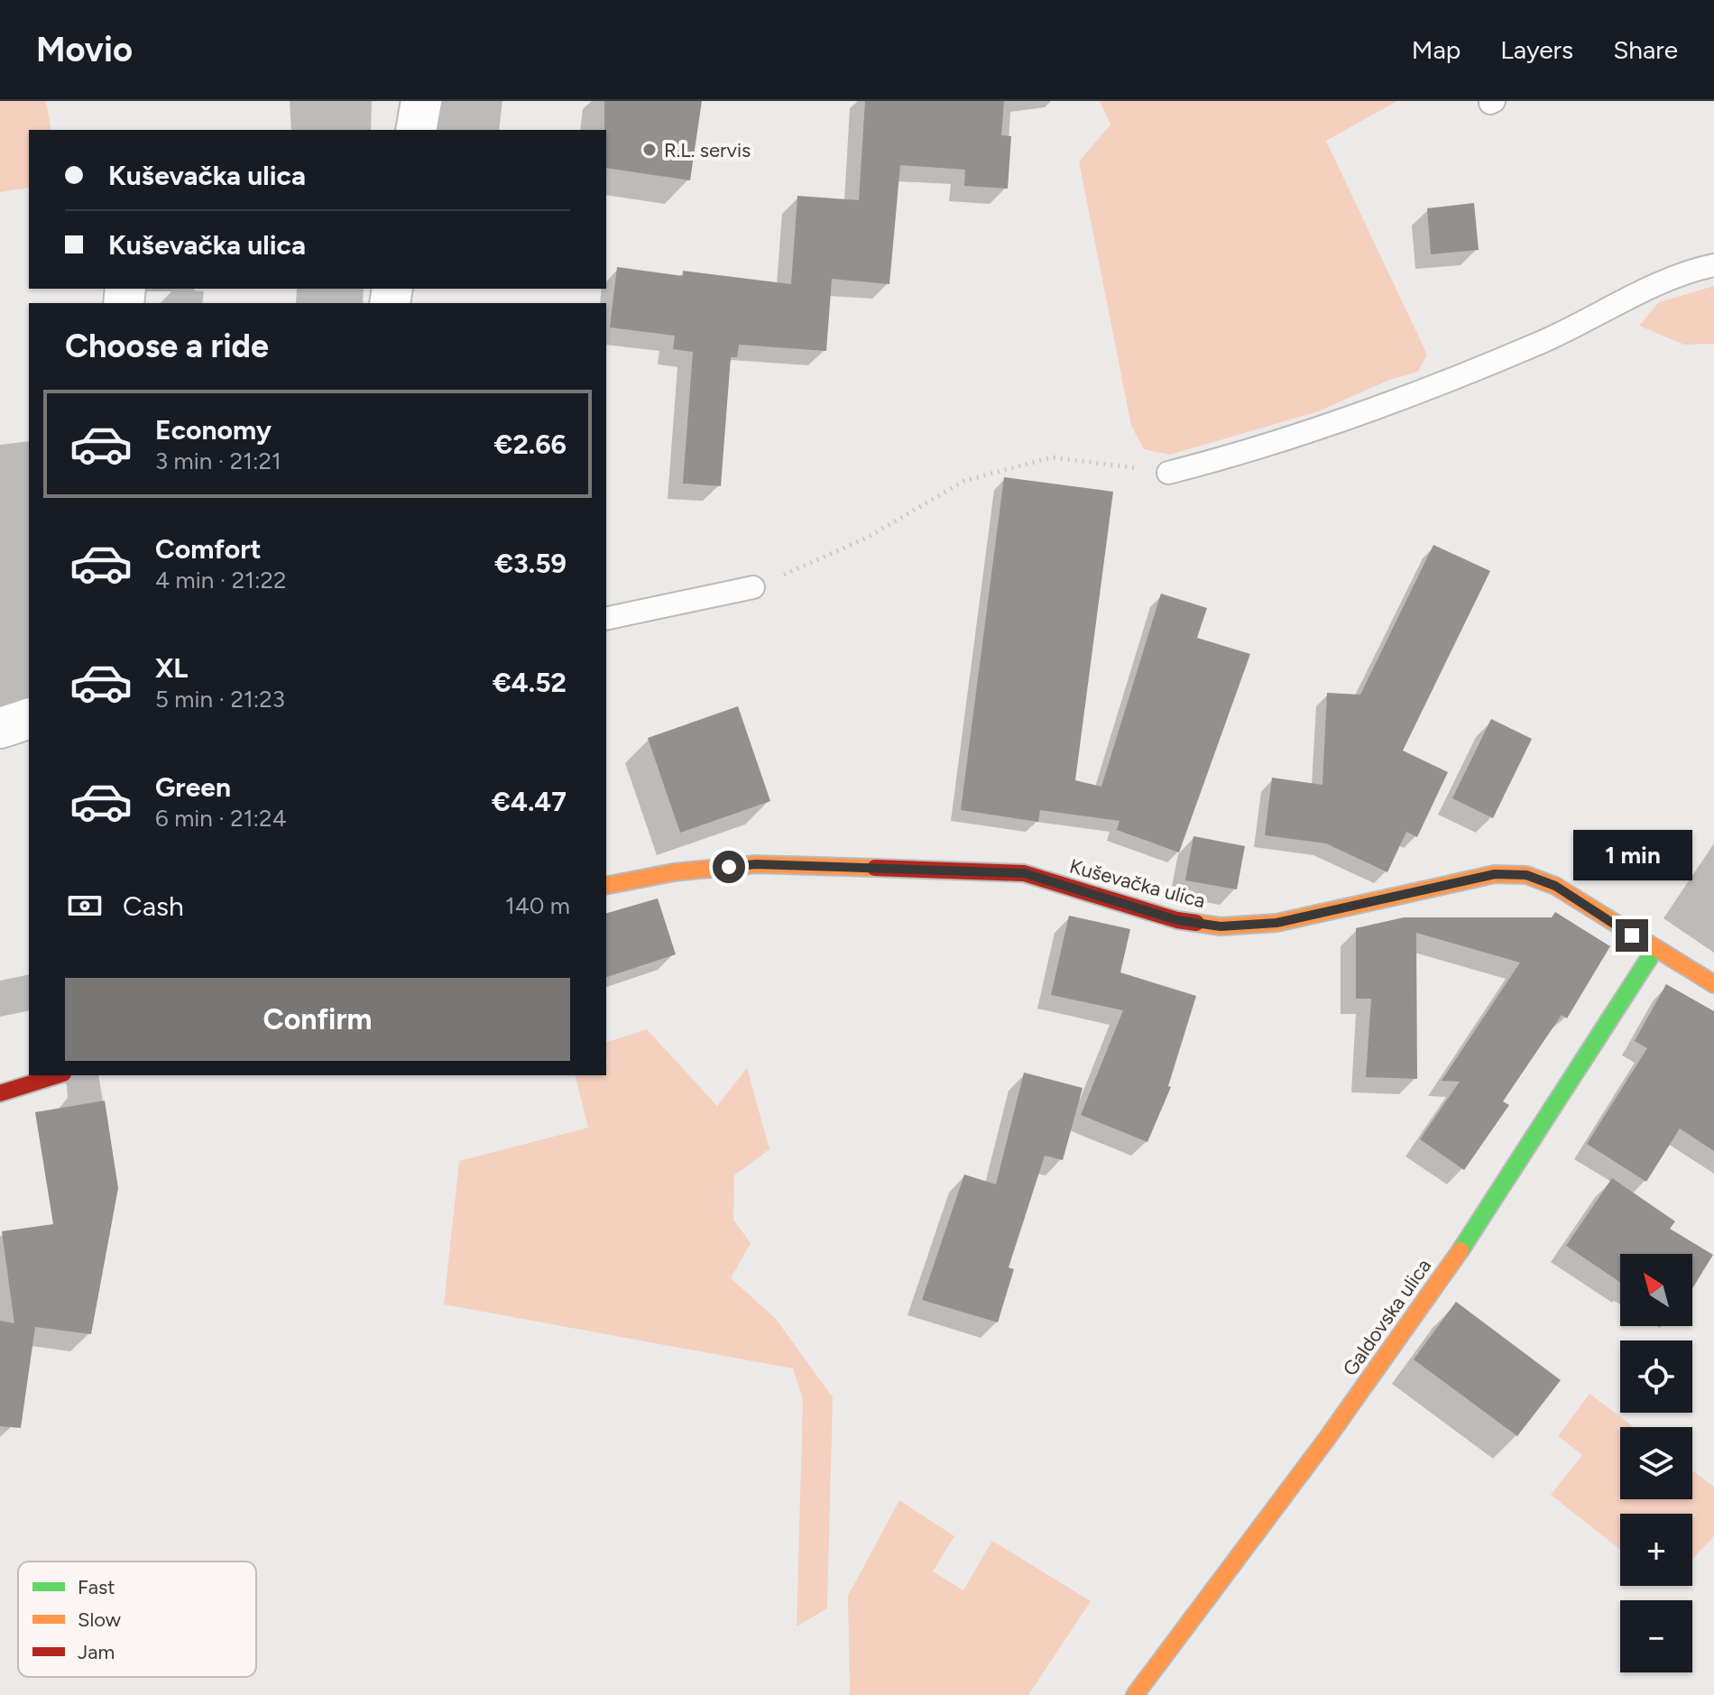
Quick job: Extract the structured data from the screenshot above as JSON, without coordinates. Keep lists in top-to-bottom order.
{
  "streets": {
    "street": ["Kuševačka ulica", "Galdovska ulica"]
  },
  "crossings": [
    ["Kuševačka ulica", "Galdovska ulica"]
  ],
  "places": ["R.L. servis"],
  "legend": ["Fast", "Slow", "Jam"],
  "north": "top left",
  "page": {
    "header": "Movio",
    "nav": ["Map", "Layers", "Share"],
    "banner": ["Kuševačka ulica", "Kuševačka ulica"],
    "heading": "Choose a ride",
    "list": [
      {
        "name": "Economy",
        "note": "3 min · 21:21",
        "value": "€2.66"
      },
      {
        "name": "Comfort",
        "note": "4 min · 21:22",
        "value": "€3.59"
      },
      {
        "name": "XL",
        "note": "5 min · 21:23",
        "value": "€4.52"
      },
      {
        "name": "Green",
        "note": "6 min · 21:24",
        "value": "€4.47"
      }
    ],
    "bubble": "1 min",
    "pay": ["Cash", "140 m"],
    "buttons": "Confirm",
    "map_buttons": ["+", "−"]
  }
}
